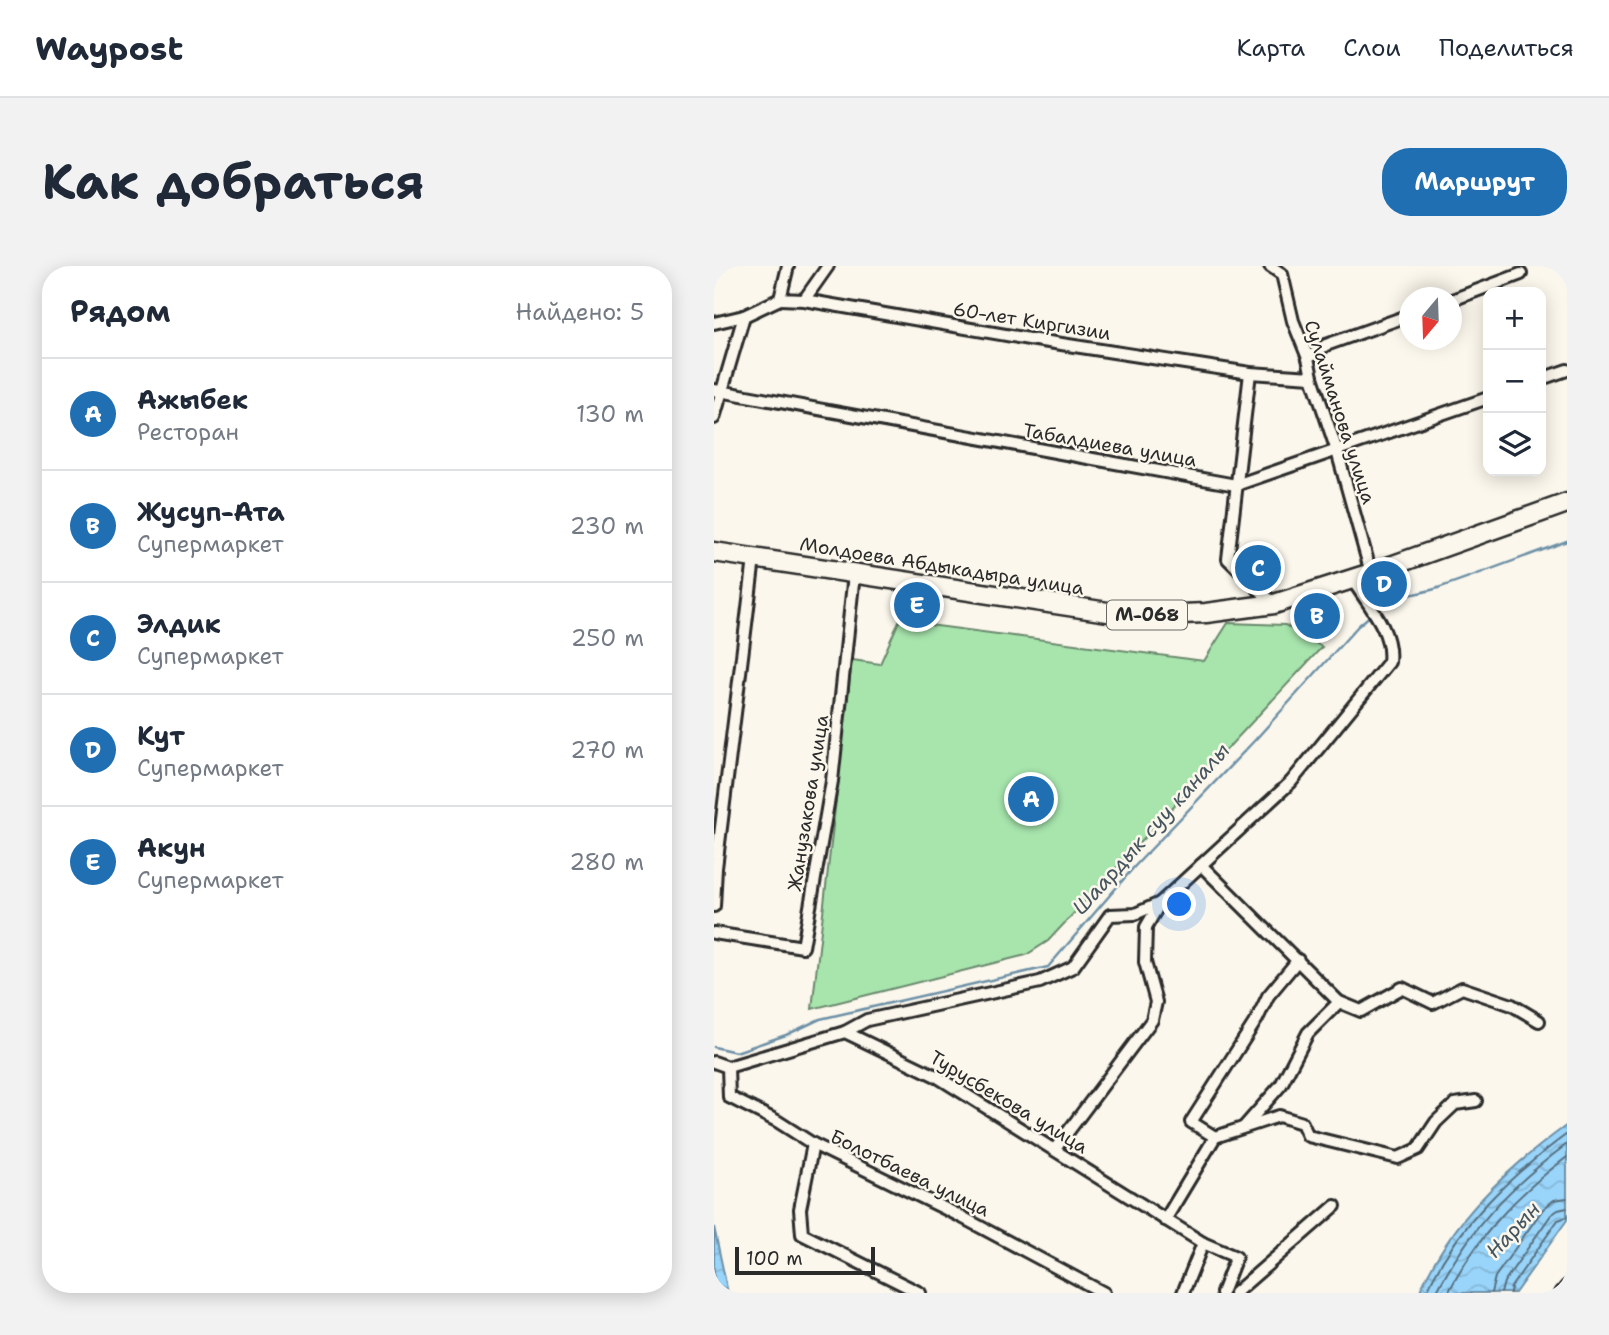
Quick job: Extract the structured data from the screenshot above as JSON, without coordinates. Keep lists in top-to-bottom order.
{
  "streets": {
    "main road": ["Молдоева Абдыкадыра улица", "М-068"],
    "street": [
      "60-лет Киргизии",
      "Сулайманова улица",
      "Табалдиева улица",
      "Жанузакова улица",
      "Турусбекова улица",
      "Болотбаева улица"
    ]
  },
  "crossings": [
    ["60-лет Киргизии", "Сулайманова улица"],
    ["Сулайманова улица", "Табалдиева улица"],
    ["Сулайманова улица", "Молдоева Абдыкадыра улица"],
    ["Молдоева Абдыкадыра улица", "Жанузакова улица"]
  ],
  "water": ["Шаардык суу каналы", "Нарын"],
  "scale_bar": "100 m",
  "north": "bottom",
  "page": {
    "header": "Waypost",
    "nav": ["Карта", "Слои", "Поделиться"],
    "buttons": "Маршрут",
    "title": "Как добраться",
    "heading": ["Рядом", "Найдено: 5"],
    "map_buttons": ["+", "−"],
    "list": [
      {
        "mark": "A",
        "name": "Ажыбек",
        "note": "Ресторан",
        "value": "130 m"
      },
      {
        "mark": "B",
        "name": "Жусуп-Ата",
        "note": "Супермаркет",
        "value": "230 m"
      },
      {
        "mark": "C",
        "name": "Элдик",
        "note": "Супермаркет",
        "value": "250 m"
      },
      {
        "mark": "D",
        "name": "Кут",
        "note": "Супермаркет",
        "value": "270 m"
      },
      {
        "mark": "E",
        "name": "Акун",
        "note": "Супермаркет",
        "value": "280 m"
      }
    ],
    "pins": [
      "C",
      "D",
      "E",
      "B",
      "A"
    ],
    "scale": "100 m"
  }
}
